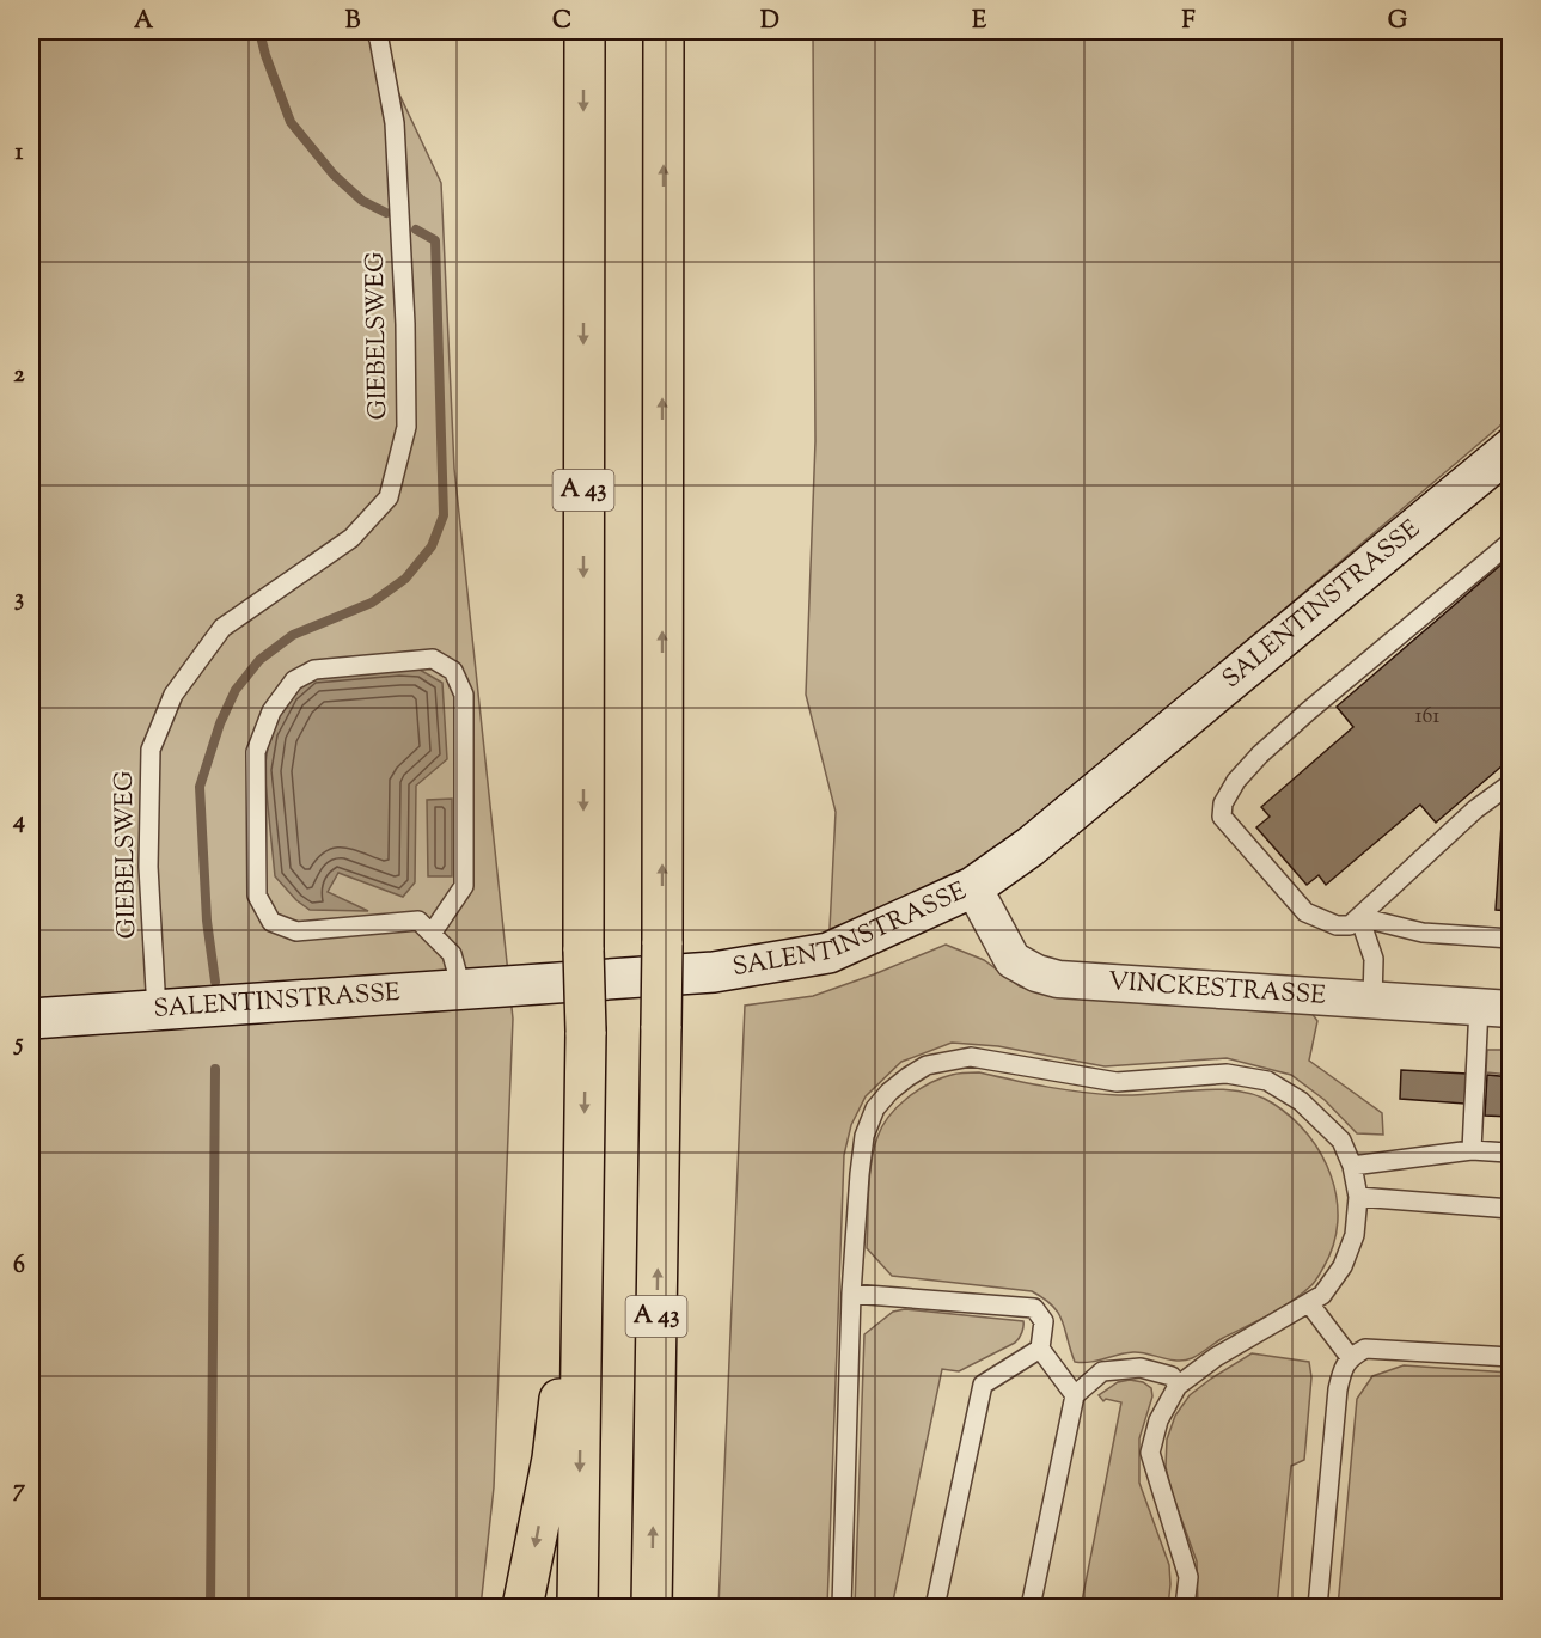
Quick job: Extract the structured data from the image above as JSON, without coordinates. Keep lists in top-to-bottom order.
{
  "streets": {
    "highway": ["A 43"],
    "street": ["SALENTINSTRASSE", "VINCKESTRASSE"],
    "lane": ["GIEBELSWEG"]
  },
  "crossings": [
    ["GIEBELSWEG", "SALENTINSTRASSE"],
    ["SALENTINSTRASSE", "VINCKESTRASSE"]
  ],
  "house_numbers": ["161"],
  "grid": {
    "columns": [
      "A",
      "B",
      "C",
      "D",
      "E",
      "F",
      "G"
    ],
    "rows": [
      "1",
      "2",
      "3",
      "4",
      "5",
      "6",
      "7"
    ]
  }
}
